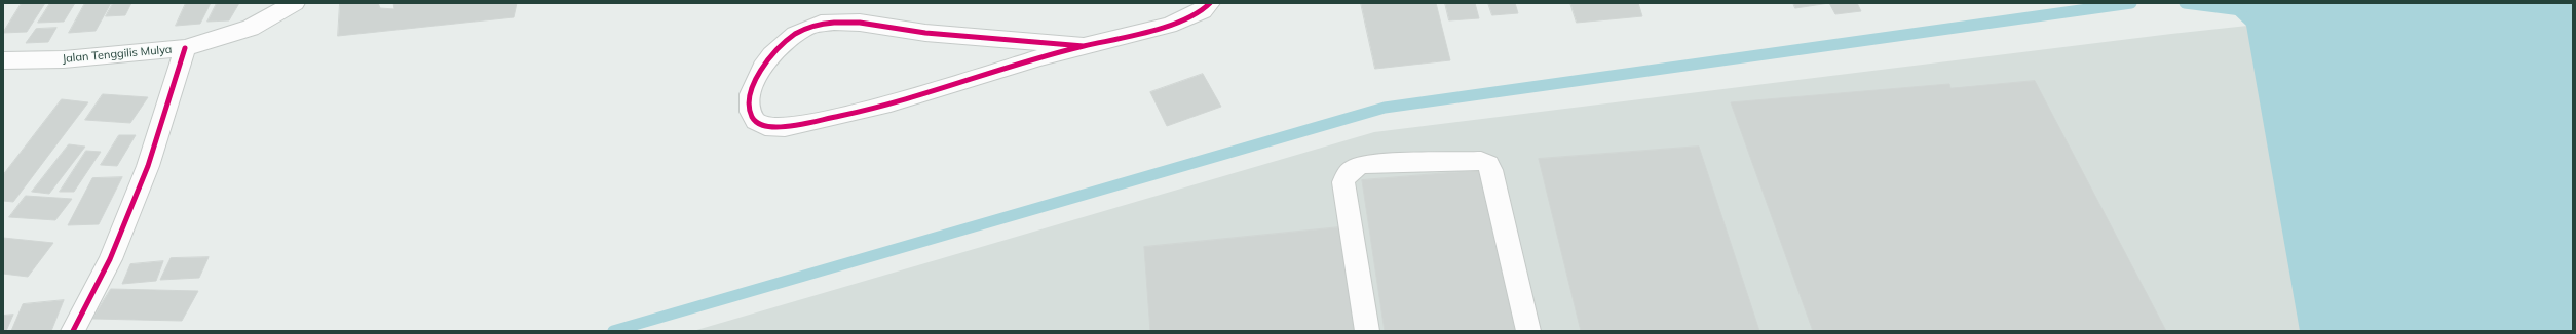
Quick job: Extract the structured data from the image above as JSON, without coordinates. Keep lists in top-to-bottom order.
{
  "streets": {
    "street": ["Jalan Tenggilis Mulya"]
  }
}
